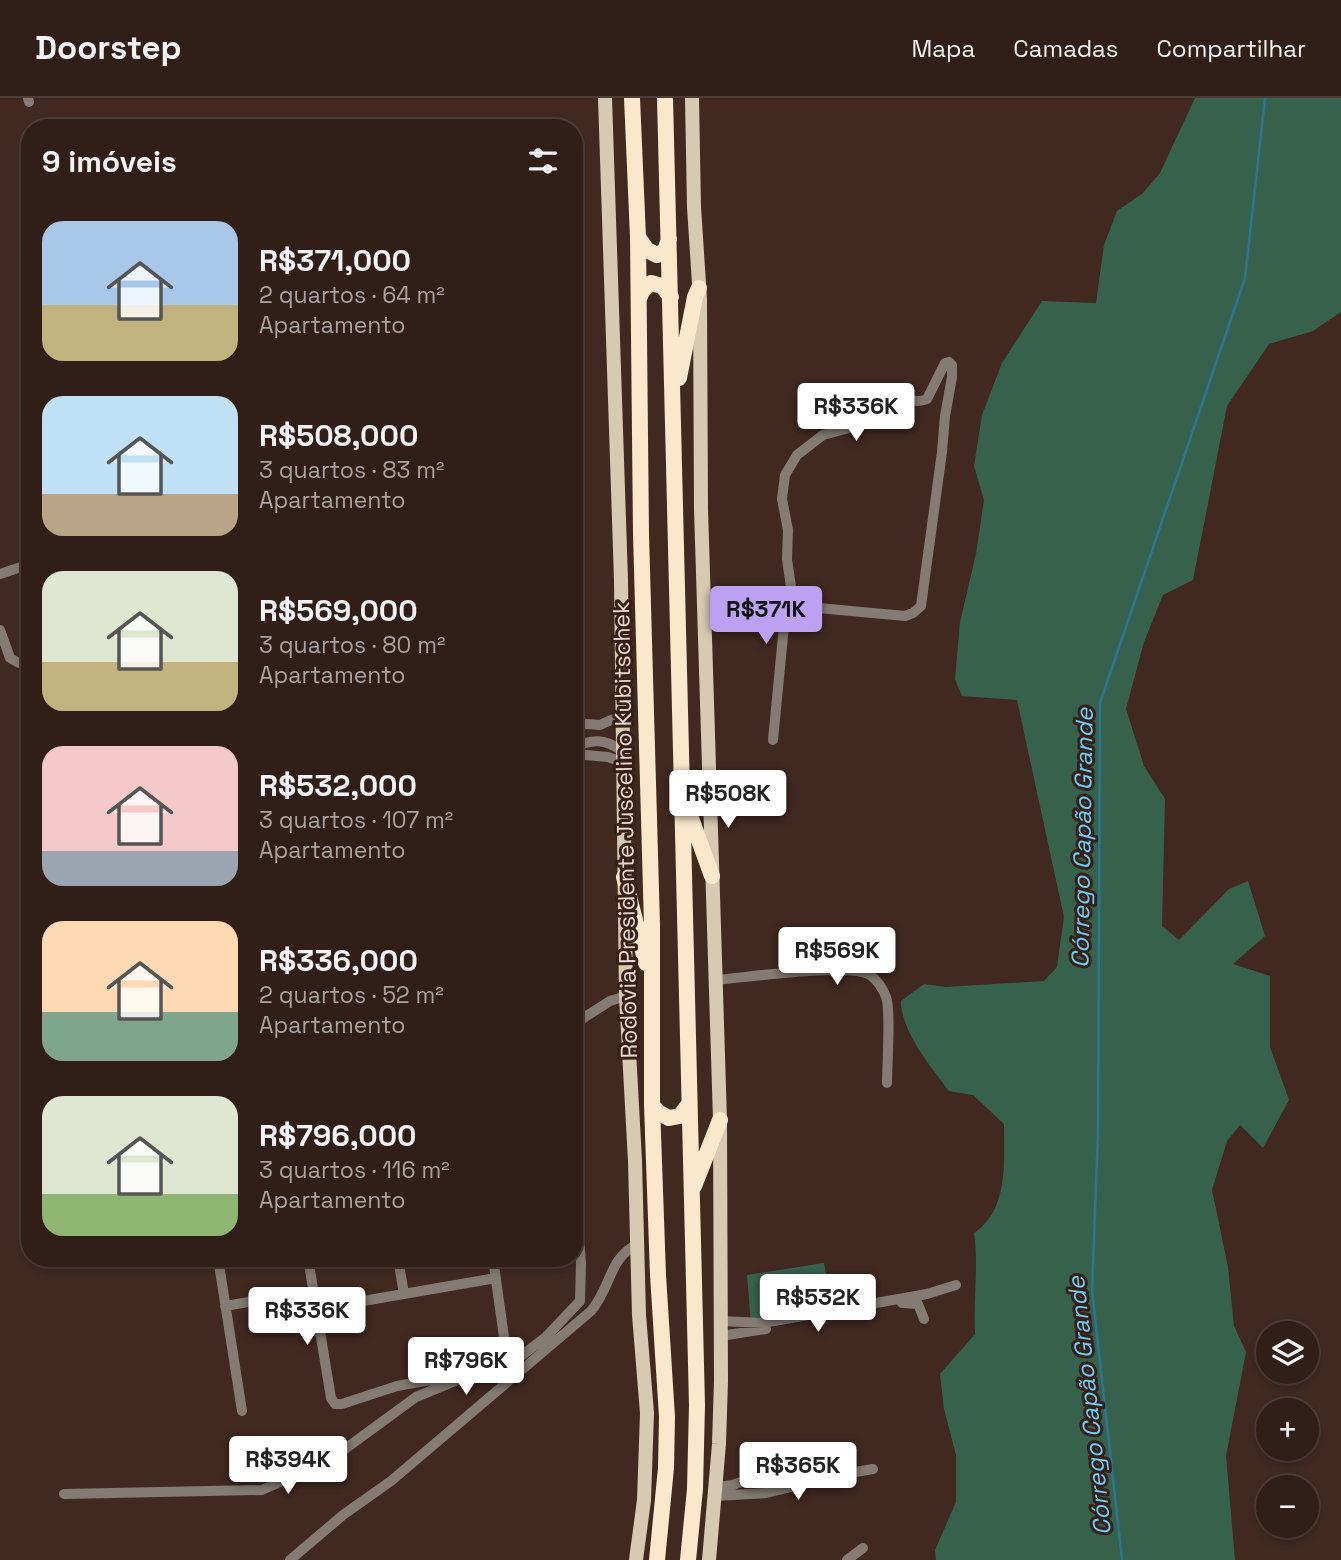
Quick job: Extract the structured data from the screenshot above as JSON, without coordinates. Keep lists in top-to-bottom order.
{
  "streets": {
    "highway": ["Rodovia Presidente Juscelino Kubitschek"]
  },
  "water": ["Córrego Capão Grande"],
  "page": {
    "header": "Doorstep",
    "nav": ["Mapa", "Camadas", "Compartilhar"],
    "heading": "9 imóveis",
    "list": [
      {
        "name": "R$371,000",
        "note": "2 quartos · 64 m² · Apartamento"
      },
      {
        "name": "R$508,000",
        "note": "3 quartos · 83 m² · Apartamento"
      },
      {
        "name": "R$569,000",
        "note": "3 quartos · 80 m² · Apartamento"
      },
      {
        "name": "R$532,000",
        "note": "3 quartos · 107 m² · Apartamento"
      },
      {
        "name": "R$336,000",
        "note": "2 quartos · 52 m² · Apartamento"
      },
      {
        "name": "R$796,000",
        "note": "3 quartos · 116 m² · Apartamento"
      }
    ],
    "price": [
      "R$336K",
      "R$371K",
      "R$508K",
      "R$569K",
      "R$532K",
      "R$336K",
      "R$796K",
      "R$394K",
      "R$365K"
    ],
    "map_buttons": ["+", "−"]
  }
}
